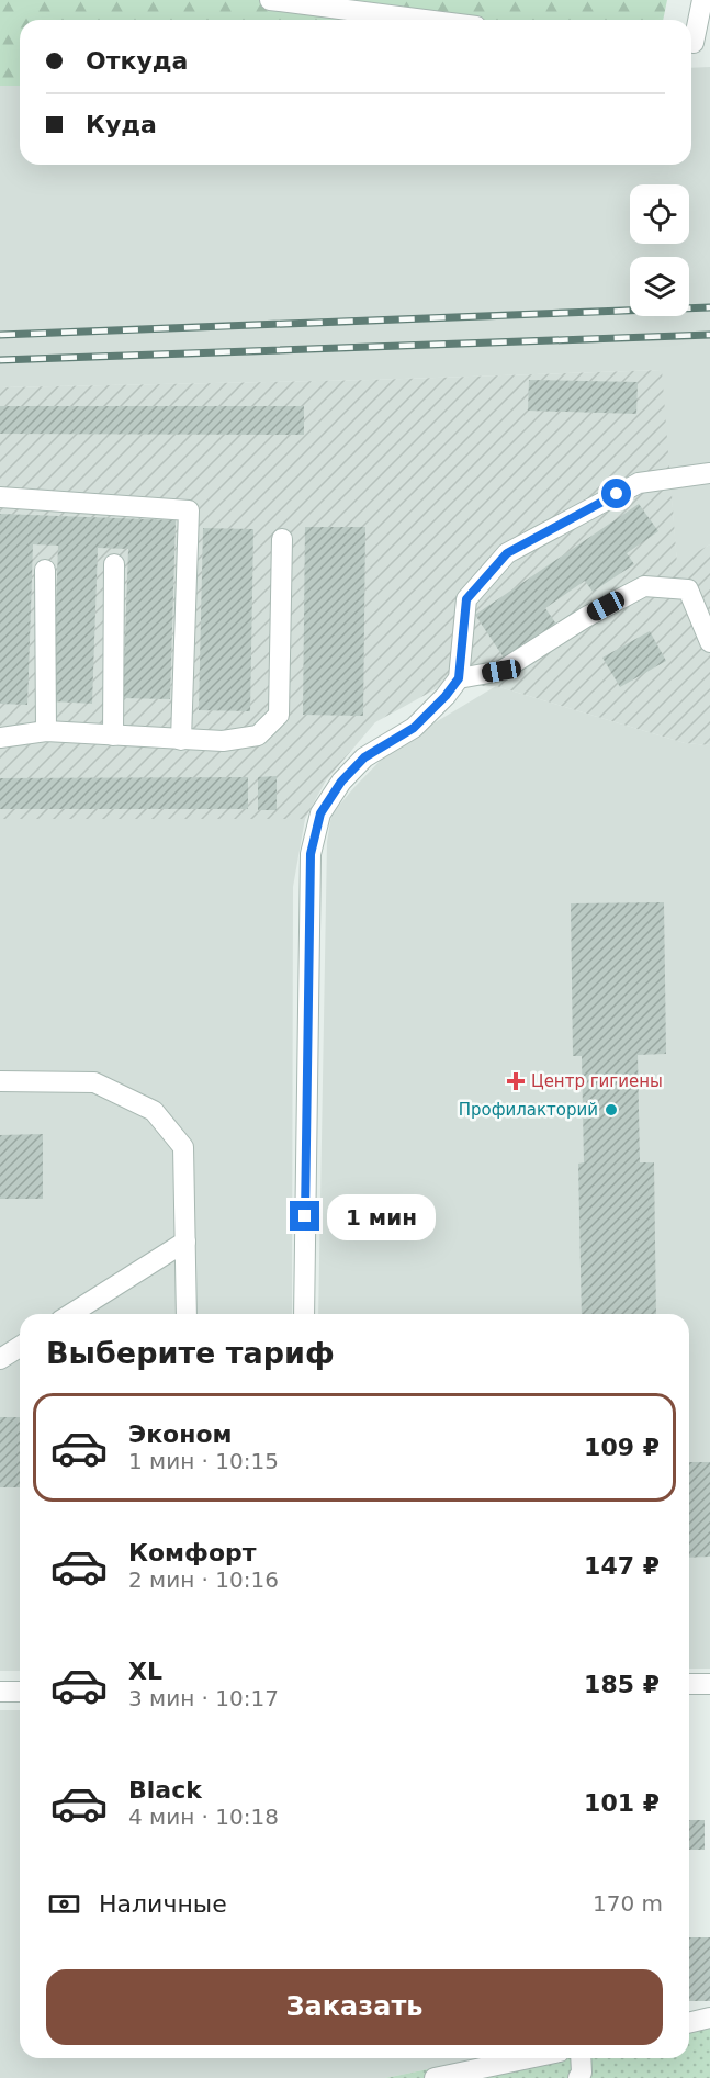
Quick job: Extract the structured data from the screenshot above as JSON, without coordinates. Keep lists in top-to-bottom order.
{
  "places": {
    "health": ["Центр гигиены"],
    "other": ["Профилакторий"]
  },
  "page": {
    "banner": ["Откуда", "Куда"],
    "bubble": "1 мин",
    "heading": "Выберите тариф",
    "list": [
      {
        "name": "Эконом",
        "note": "1 мин · 10:15",
        "value": "109 ₽"
      },
      {
        "name": "Комфорт",
        "note": "2 мин · 10:16",
        "value": "147 ₽"
      },
      {
        "name": "XL",
        "note": "3 мин · 10:17",
        "value": "185 ₽"
      },
      {
        "name": "Black",
        "note": "4 мин · 10:18",
        "value": "101 ₽"
      }
    ],
    "pay": ["Наличные", "170 m"],
    "buttons": "Заказать"
  }
}
